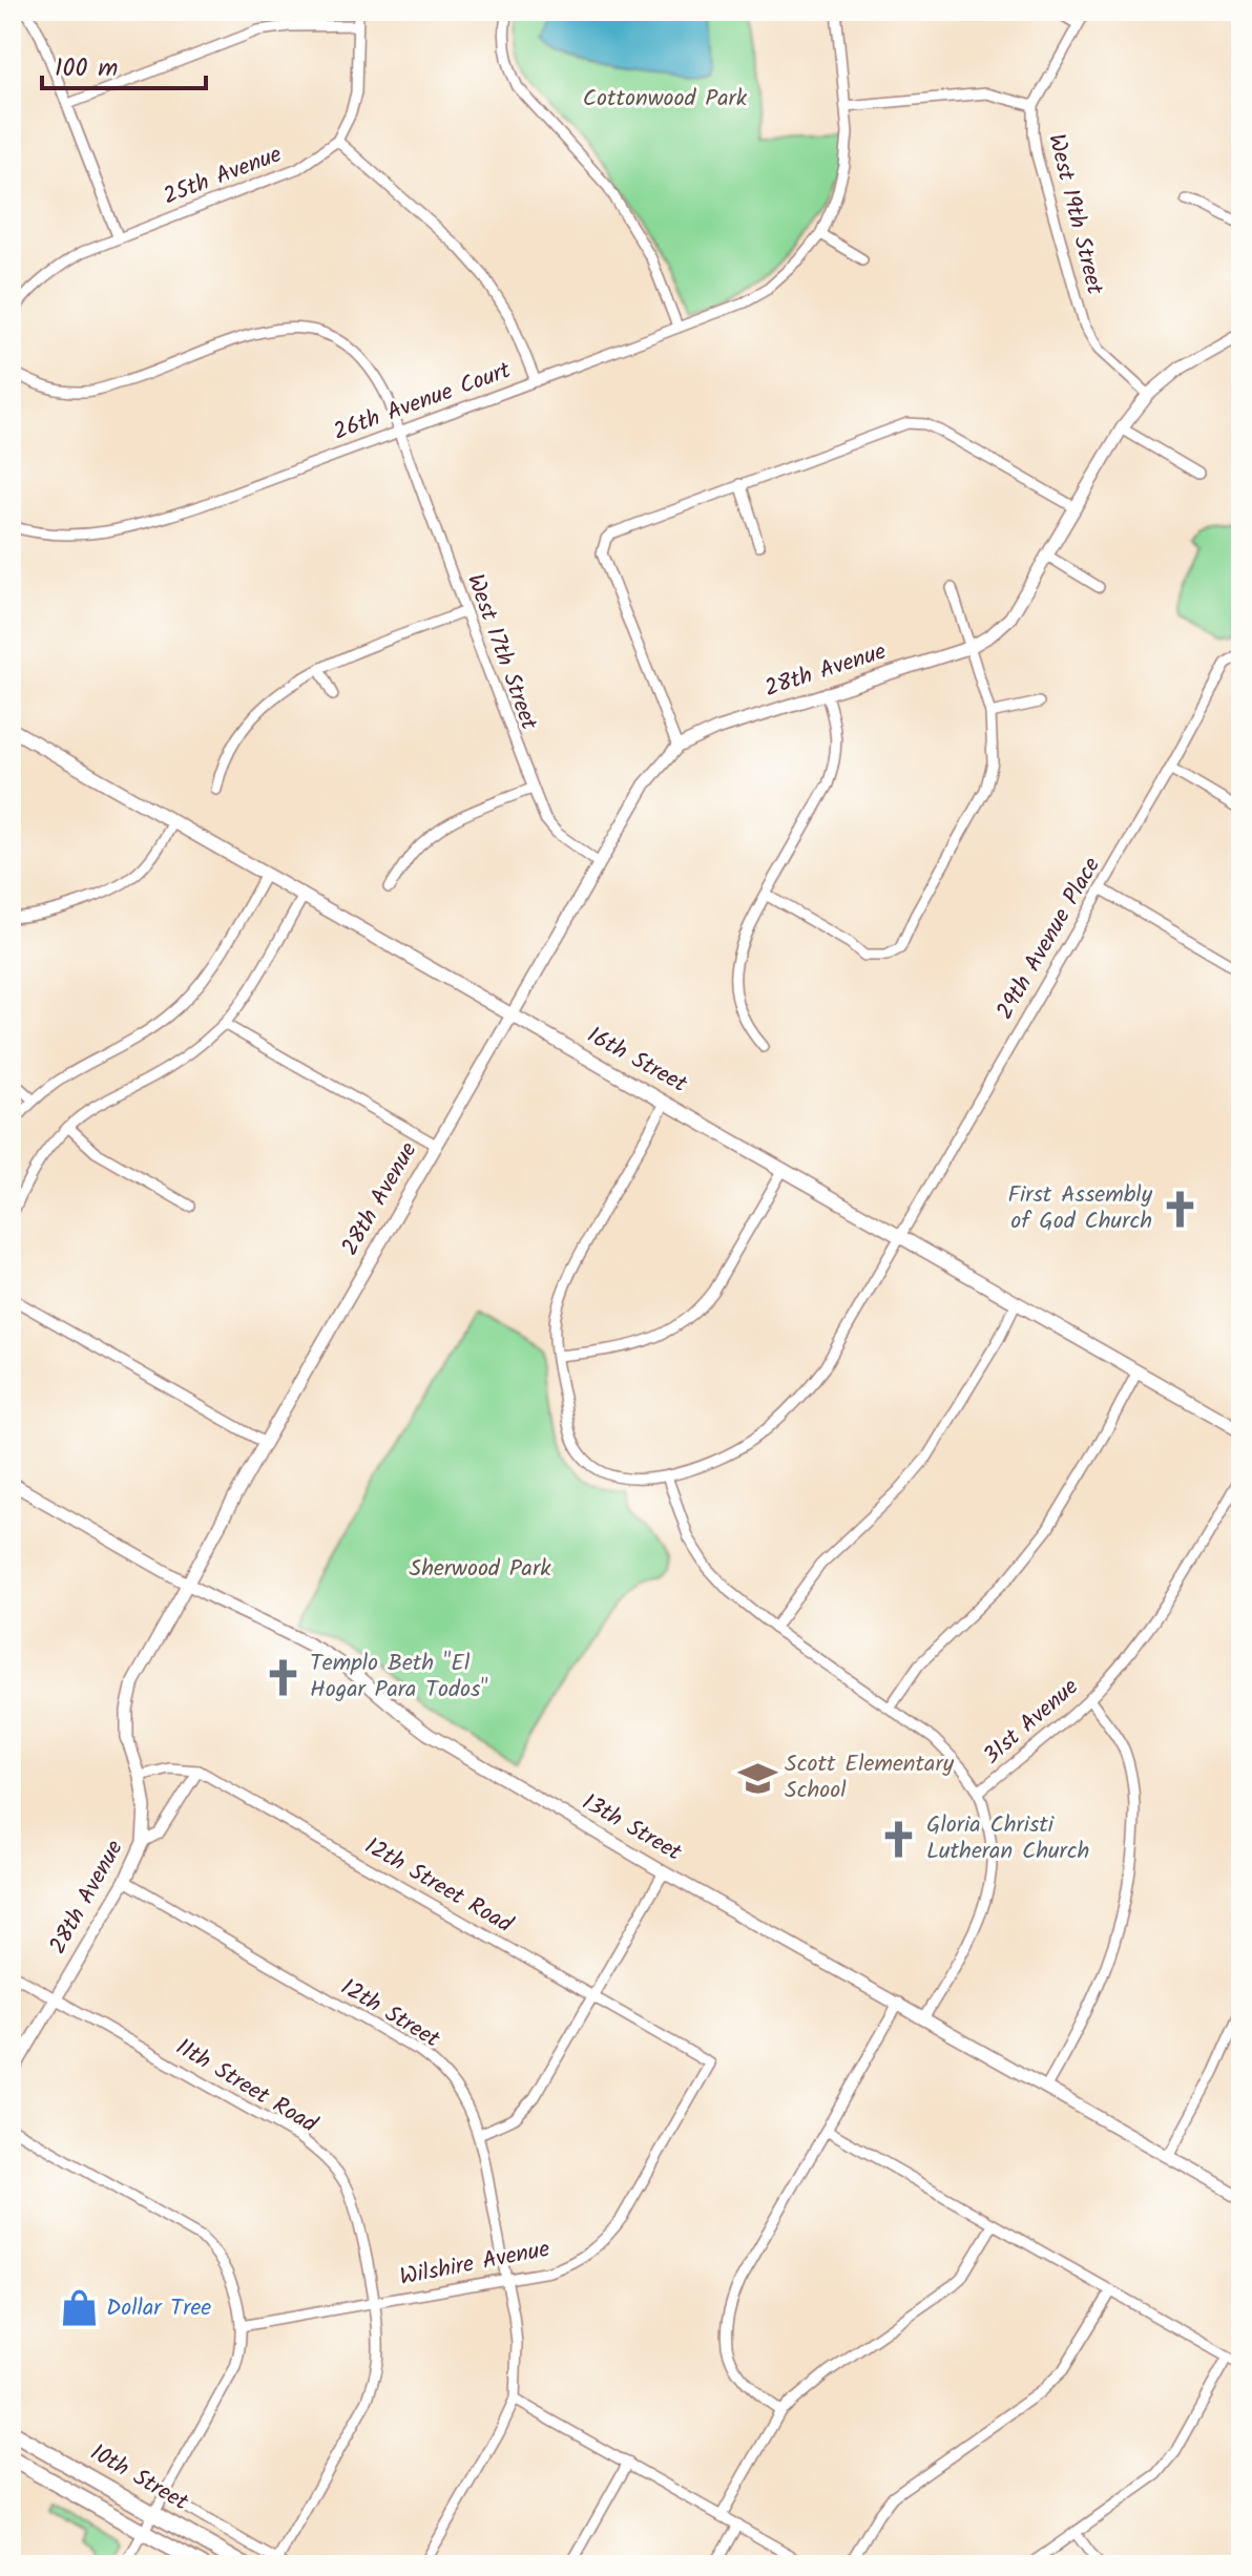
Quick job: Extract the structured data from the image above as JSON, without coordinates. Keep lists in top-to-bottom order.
{
  "streets": {
    "main road": ["16th Street", "10th Street"],
    "street": [
      "25th Avenue",
      "West 19th Street",
      "26th Avenue Court",
      "West 17th Street",
      "28th Avenue",
      "29th Avenue Place",
      "31st Avenue",
      "13th Street",
      "12th Street Road",
      "12th Street",
      "11th Street Road",
      "Wilshire Avenue"
    ]
  },
  "crossings": [
    ["West 19th Street", "26th Avenue Court"],
    ["West 19th Street", "28th Avenue"],
    ["26th Avenue Court", "West 17th Street"],
    ["West 17th Street", "28th Avenue"],
    ["28th Avenue", "16th Street"],
    ["28th Avenue", "13th Street"],
    ["28th Avenue", "12th Street"],
    ["28th Avenue", "11th Street Road"],
    ["29th Avenue Place", "16th Street"],
    ["31st Avenue", "13th Street"],
    ["12th Street Road", "Wilshire Avenue"],
    ["12th Street", "Wilshire Avenue"],
    ["11th Street Road", "Wilshire Avenue"]
  ],
  "parks": ["Cottonwood Park", "Sherwood Park"],
  "places": {
    "church": ["First Assembly of God Church", "Templo Beth \"El Hogar Para Todos\"", "Gloria Christi Lutheran Church"],
    "school or university": ["Scott Elementary School"],
    "shop": ["Dollar Tree"]
  },
  "scale_bar": "100 m"
}
